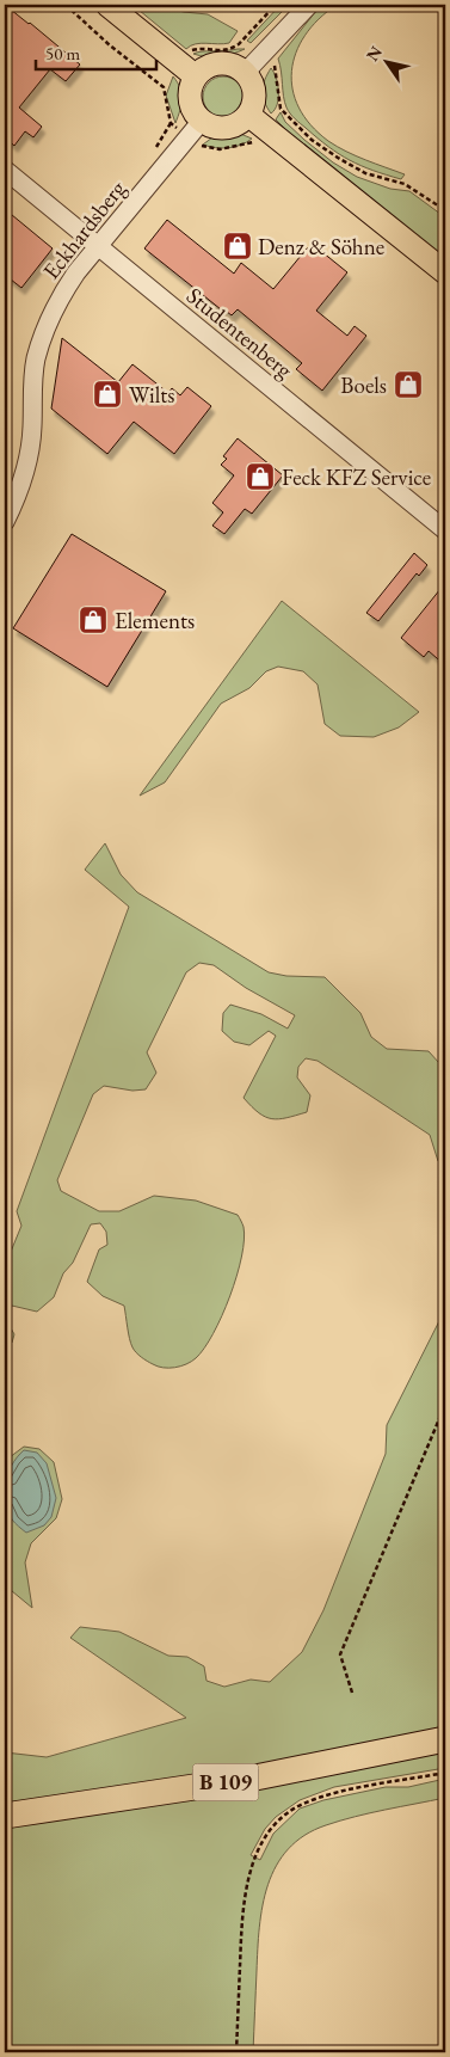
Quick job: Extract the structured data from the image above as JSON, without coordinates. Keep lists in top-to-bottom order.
{
  "streets": {
    "highway": ["B 109"],
    "street": ["Eckhardsberg", "Studentenberg"]
  },
  "crossings": [
    ["Eckhardsberg", "Studentenberg"]
  ],
  "places": {
    "shop": [
      "Denz & Söhne",
      "Boels",
      "Wilts",
      "Feck KFZ Service",
      "Elements"
    ]
  },
  "scale_bar": "50 m",
  "north": "top left"
}
